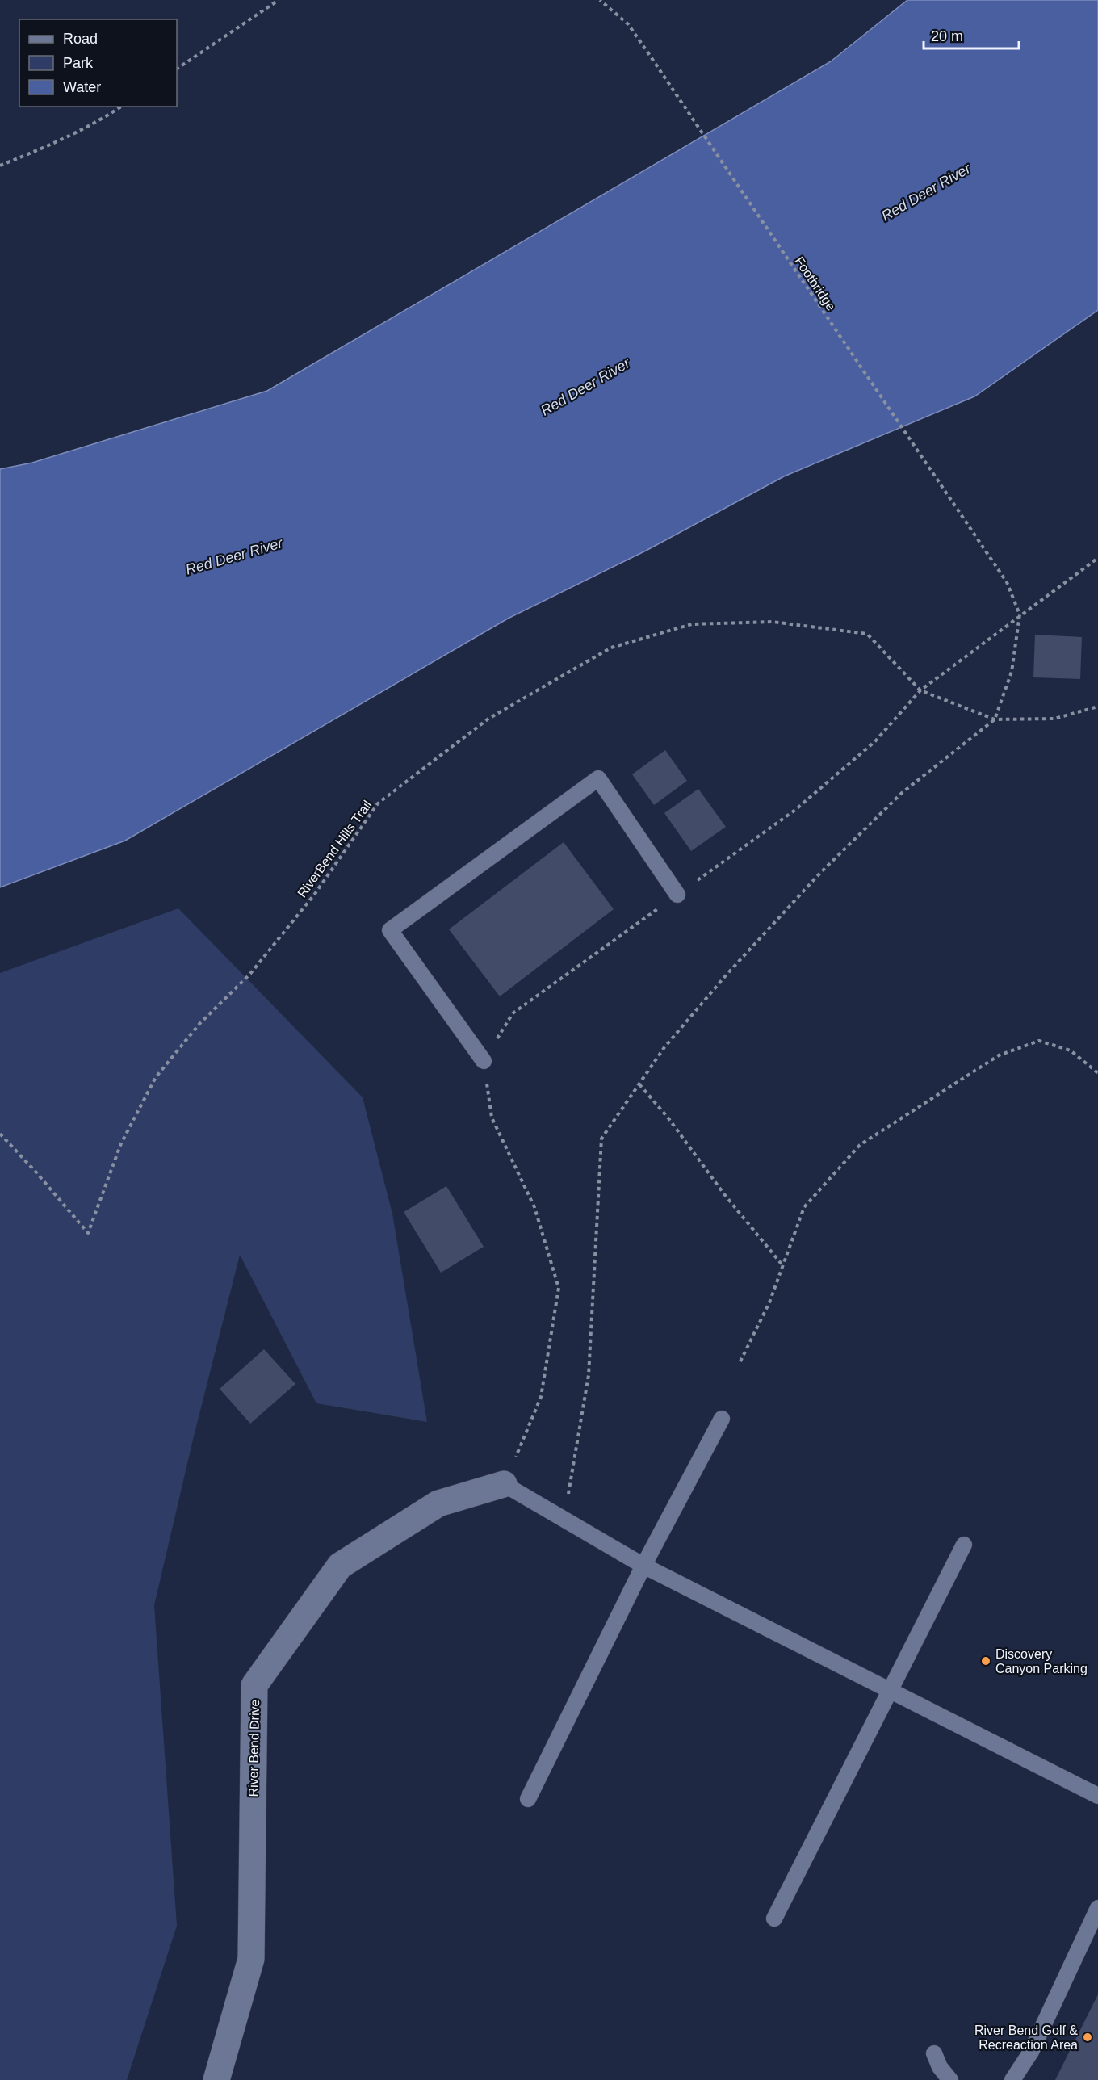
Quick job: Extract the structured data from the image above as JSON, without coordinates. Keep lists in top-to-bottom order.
{
  "streets": {
    "street": ["River Bend Drive"],
    "path": ["Footbridge", "RiverBend Hills Trail"]
  },
  "water": ["Red Deer River"],
  "places": ["Discovery Canyon Parking", "River Bend Golf & Recreaction Area"],
  "legend": ["Road", "Park", "Water"],
  "scale_bar": "20 m"
}
